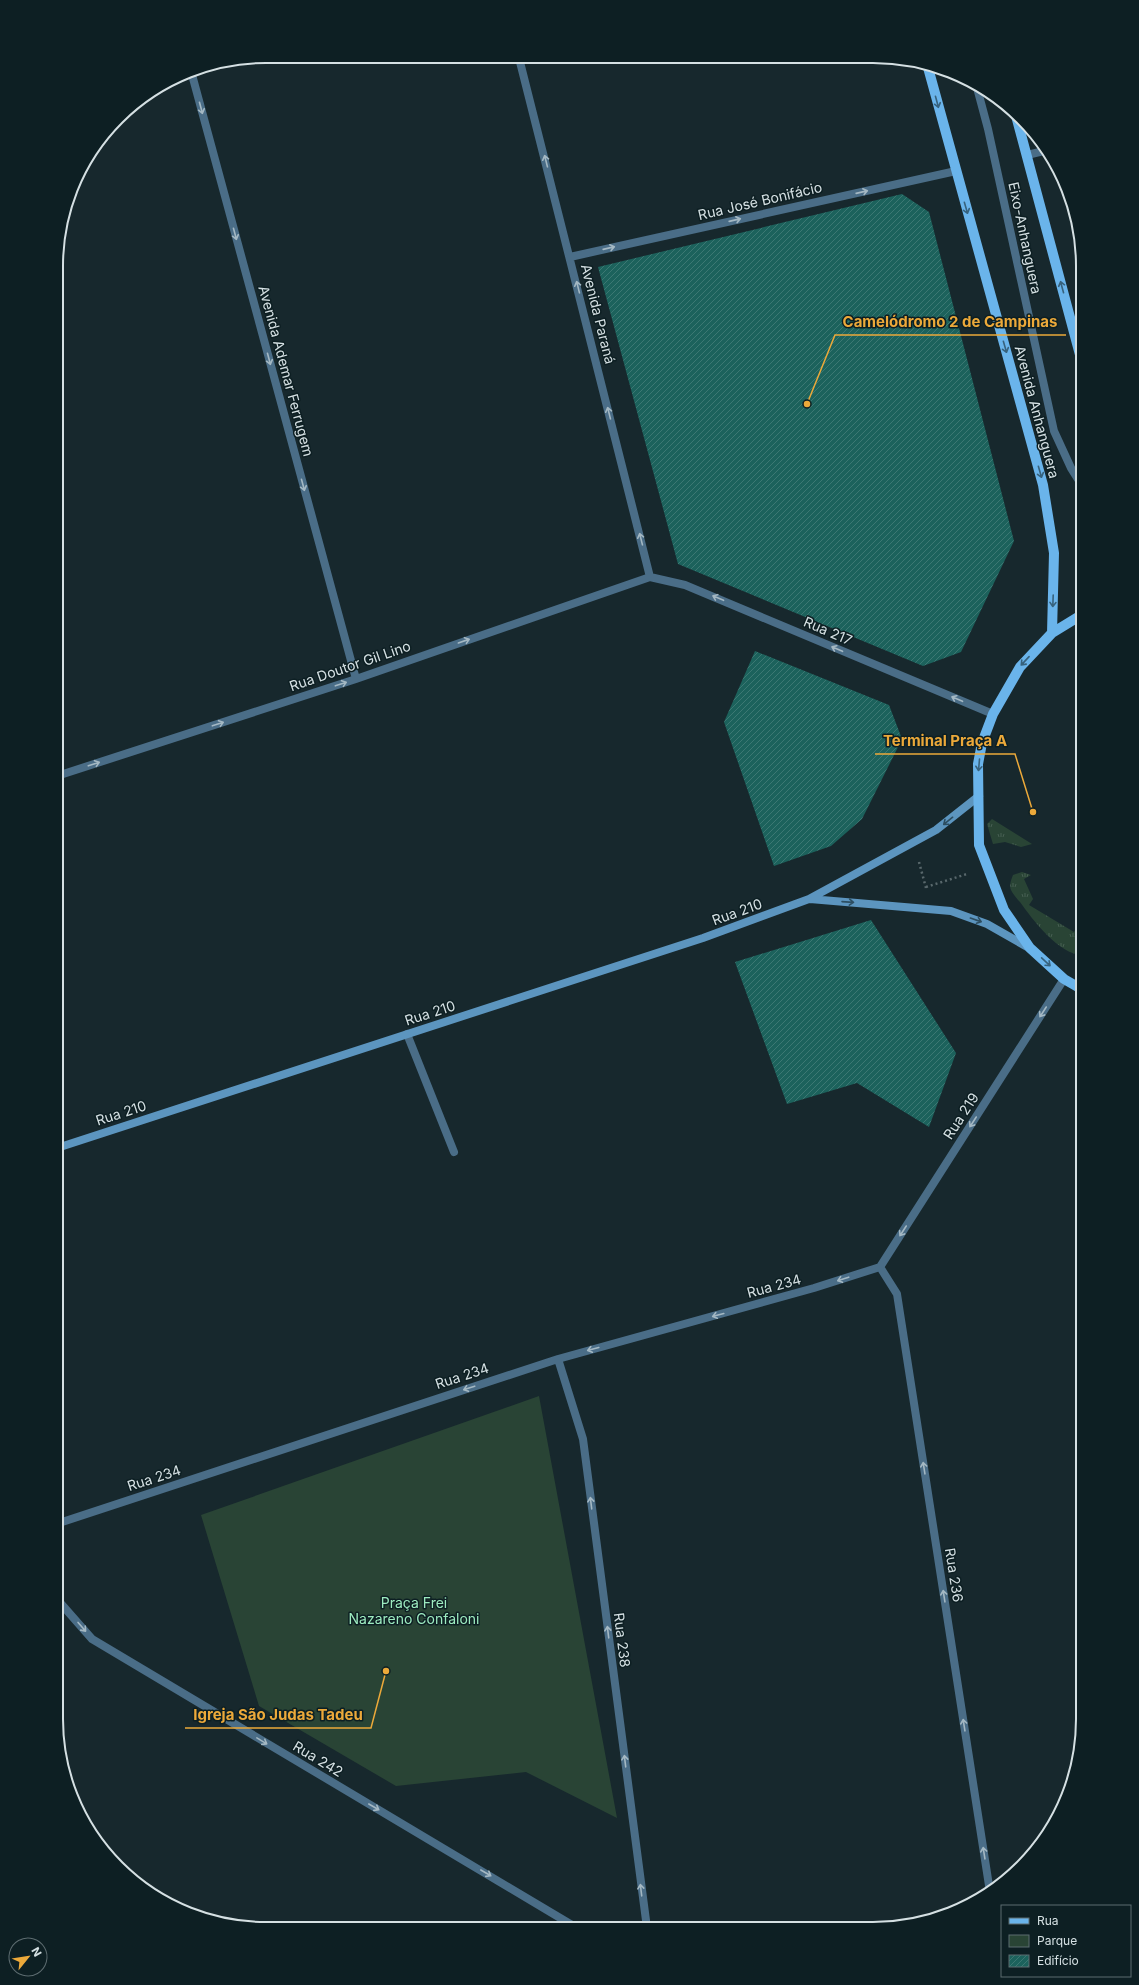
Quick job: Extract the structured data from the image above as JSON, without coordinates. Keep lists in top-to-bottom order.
{
  "streets": {
    "main road": ["Avenida Anhanguera"],
    "street": [
      "Rua José Bonifácio",
      "Eixo-Anhanguera",
      "Avenida Paraná",
      "Avenida Ademar Ferrugem",
      "Rua 217",
      "Rua Doutor Gil Lino",
      "Rua 210",
      "Rua 219",
      "Rua 234",
      "Rua 236",
      "Rua 238",
      "Rua 242"
    ]
  },
  "crossings": [
    ["Rua José Bonifácio", "Avenida Paraná"],
    ["Rua José Bonifácio", "Avenida Anhanguera"],
    ["Avenida Paraná", "Rua 217"],
    ["Avenida Paraná", "Rua Doutor Gil Lino"],
    ["Avenida Ademar Ferrugem", "Rua Doutor Gil Lino"],
    ["Rua 217", "Rua Doutor Gil Lino"],
    ["Rua 219", "Rua 234"],
    ["Rua 219", "Rua 236"],
    ["Rua 234", "Rua 236"],
    ["Rua 234", "Rua 238"]
  ],
  "one_way": [
    "Rua José Bonifácio",
    "Avenida Paraná",
    "Avenida Ademar Ferrugem",
    "Rua 217",
    "Rua Doutor Gil Lino",
    "Rua 219",
    "Rua 234",
    "Rua 236",
    "Rua 238",
    "Rua 242"
  ],
  "parks": ["Praça Frei Nazareno Confaloni"],
  "places": ["Camelódromo 2 de Campinas", "Terminal Praça A", "Igreja São Judas Tadeu"],
  "legend": ["Rua", "Parque", "Edifício"],
  "north": "top right"
}
